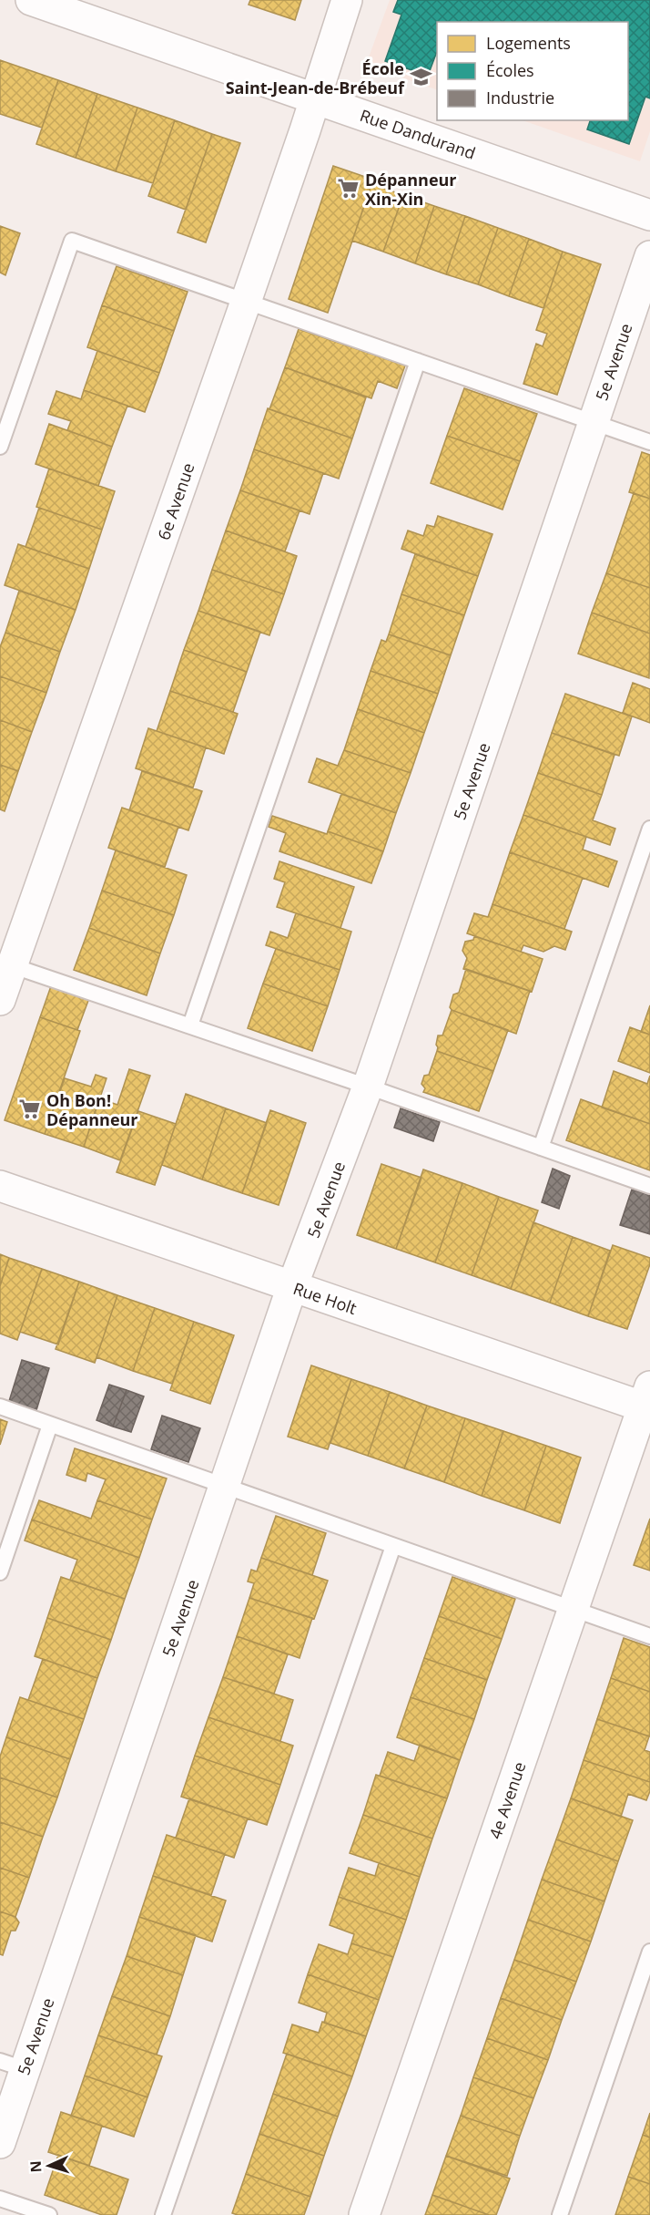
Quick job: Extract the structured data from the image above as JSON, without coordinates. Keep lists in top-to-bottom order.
{
  "streets": {
    "street": [
      "Rue Dandurand",
      "5e Avenue",
      "6e Avenue",
      "Rue Holt",
      "4e Avenue"
    ]
  },
  "crossings": [
    ["Rue Dandurand", "6e Avenue"],
    ["5e Avenue", "Rue Holt"],
    ["Rue Holt", "4e Avenue"]
  ],
  "places": {
    "school or university": ["École Saint-Jean-de-Brébeuf"],
    "supermarket": ["Dépanneur Xin-Xin", "Oh Bon! Dépanneur"]
  },
  "legend": ["Logements", "Écoles", "Industrie"],
  "north": "left"
}
